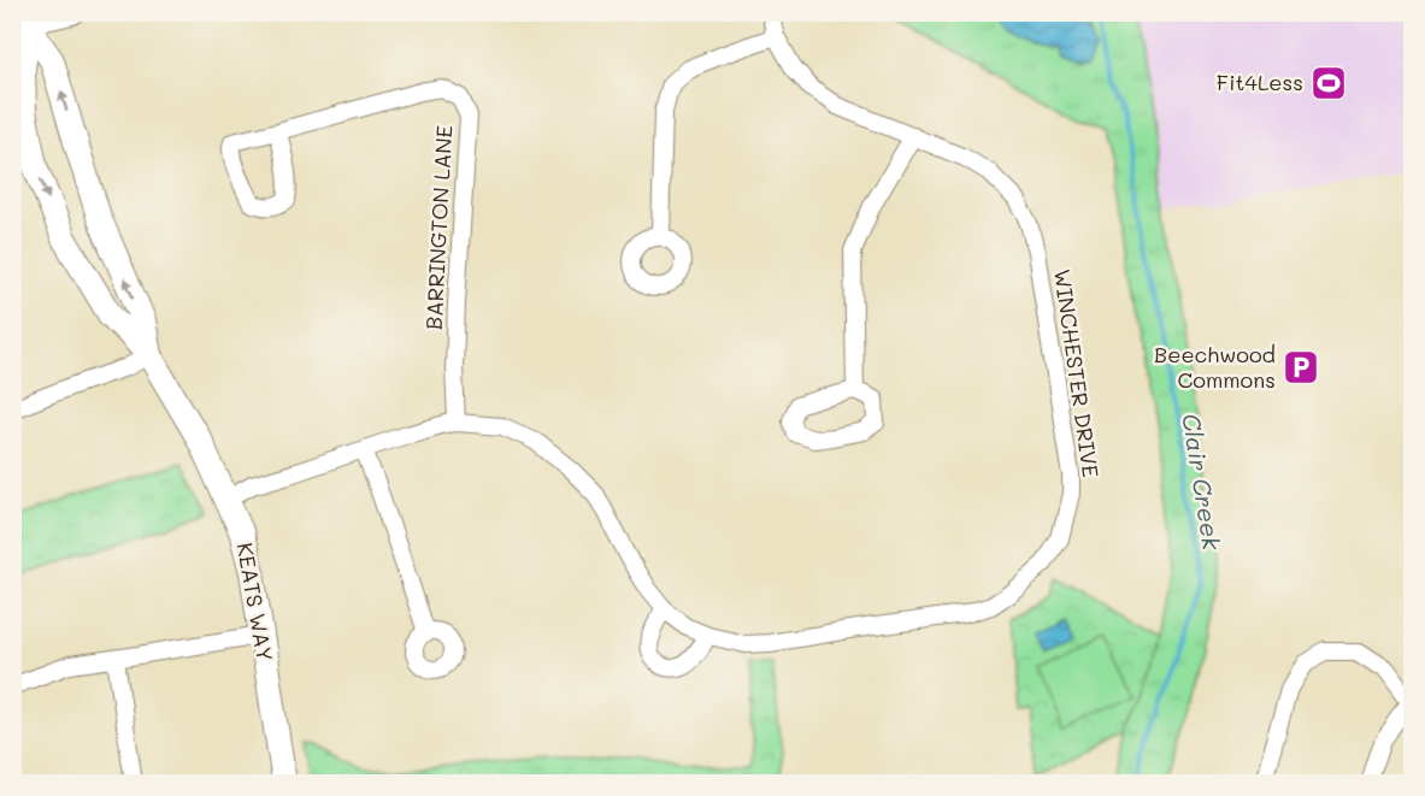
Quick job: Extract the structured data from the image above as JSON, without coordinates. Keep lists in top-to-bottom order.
{
  "streets": {
    "street": ["BARRINGTON LANE", "WINCHESTER DRIVE", "KEATS WAY"]
  },
  "crossings": [
    ["BARRINGTON LANE", "WINCHESTER DRIVE"],
    ["WINCHESTER DRIVE", "KEATS WAY"]
  ],
  "water": ["Clair Creek"],
  "places": {
    "sports": ["Fit4Less"],
    "parking": ["Beechwood Commons"]
  }
}
